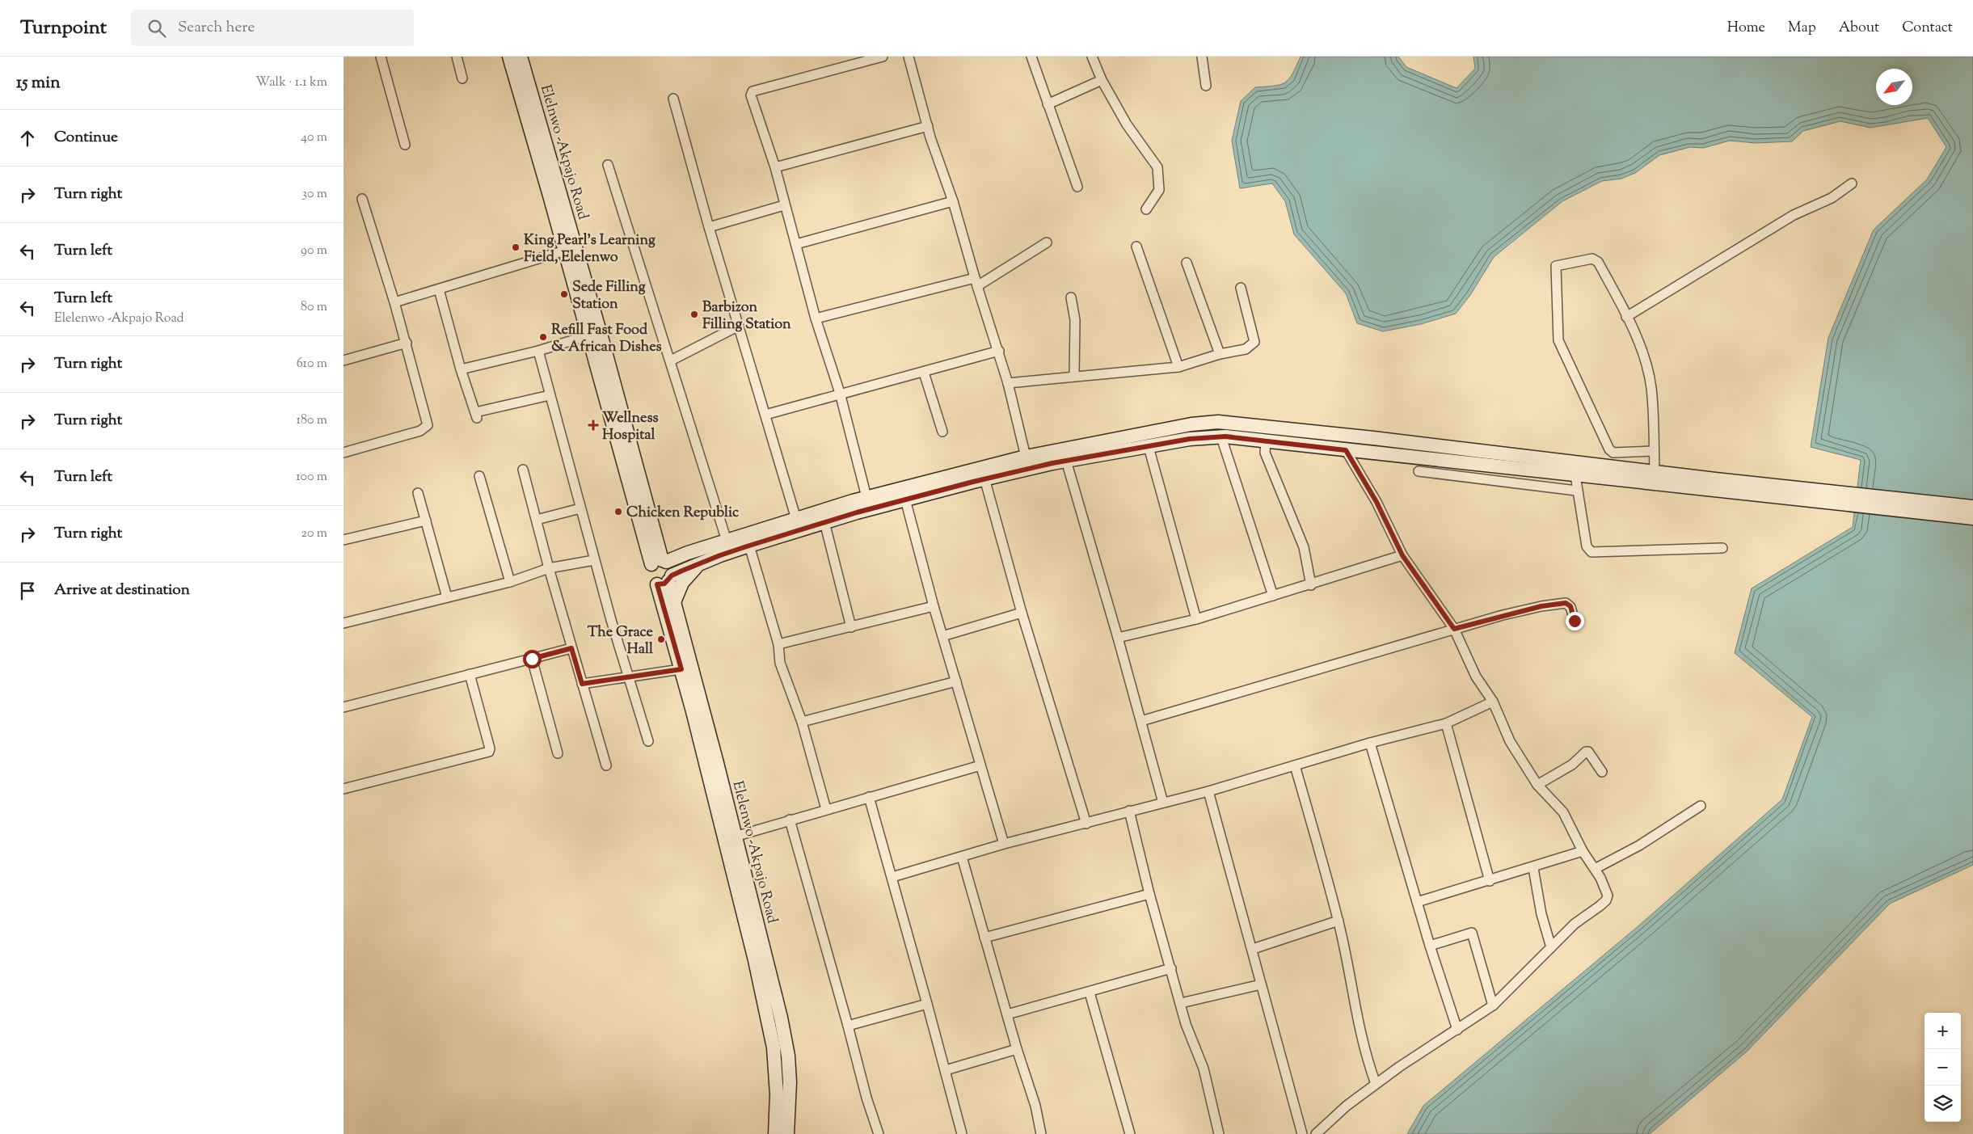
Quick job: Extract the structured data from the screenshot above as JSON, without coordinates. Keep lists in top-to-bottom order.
{
  "streets": {
    "main road": ["Elelnwo -Akpajo Road", "Elelenwo -Akpajo Road"]
  },
  "places": {
    "other": [
      "King Pearl's Learning Field, Elelenwo",
      "Sede Filling Station",
      "Barbizon Filling Station",
      "Refill Fast Food & African Dishes",
      "Chicken Republic",
      "The Grace Hall"
    ],
    "health": ["Wellness Hospital"]
  },
  "north": "bottom left",
  "page": {
    "header": "Turnpoint",
    "search": "Search here",
    "nav": [
      "Home",
      "Map",
      "About",
      "Contact"
    ],
    "heading": ["15 min", "Walk · 1.1 km"],
    "list": [
      ["Continue", "40 m"],
      ["Turn right", "30 m"],
      ["Turn left", "90 m"],
      ["Turn left", "Elelenwo -Akpajo Road", "80 m"],
      ["Turn right", "610 m"],
      ["Turn right", "180 m"],
      ["Turn left", "100 m"],
      ["Turn right", "20 m"],
      "Arrive at destination"
    ],
    "map_buttons": ["+", "−"]
  }
}
